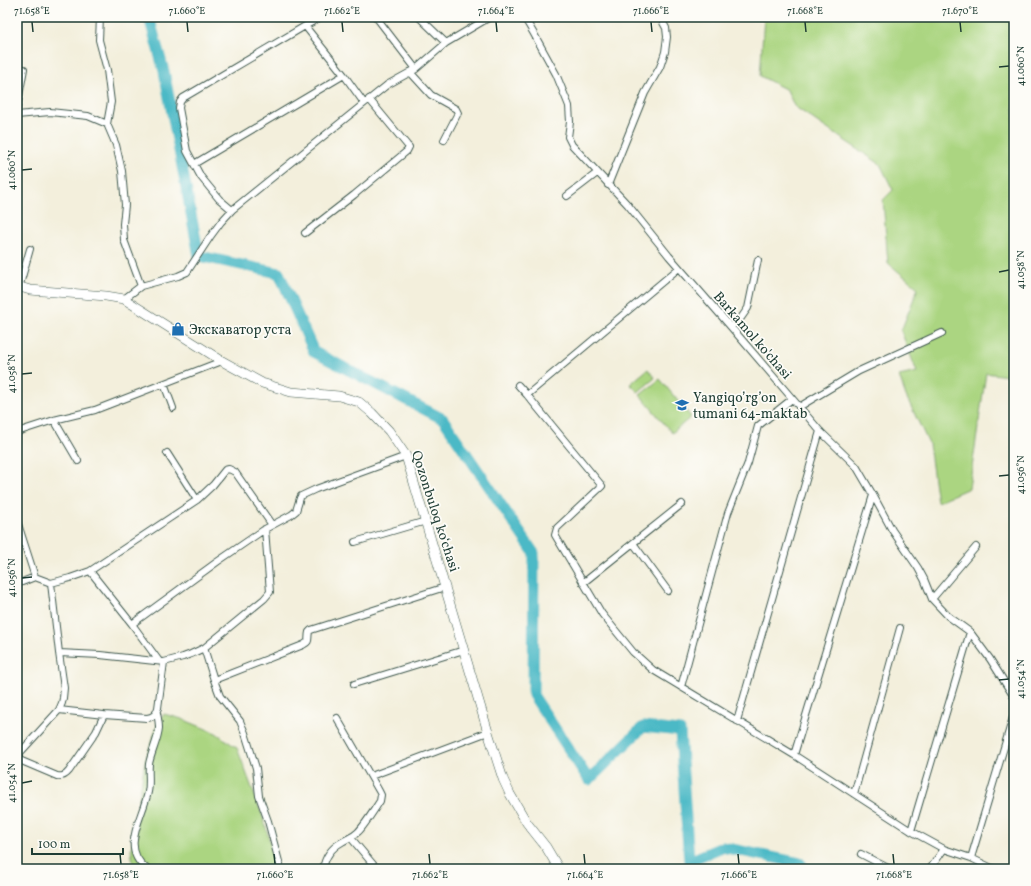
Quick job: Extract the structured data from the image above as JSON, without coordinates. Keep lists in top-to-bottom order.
{
  "streets": {
    "main road": ["Qozonbuloq koʻchasi"],
    "street": ["Barkamol ko'chasi"]
  },
  "places": {
    "shop": ["Экскаватор уста"],
    "school or university": ["Yangiqo’rg’on tumani 64-maktab"]
  },
  "scale_bar": "100 m",
  "coordinates": [
    "71.658°E",
    "71.660°E",
    "71.662°E",
    "71.664°E",
    "71.666°E",
    "71.668°E",
    "71.670°E",
    "41.060°N",
    "41.058°N",
    "41.056°N",
    "41.054°N"
  ]
}
